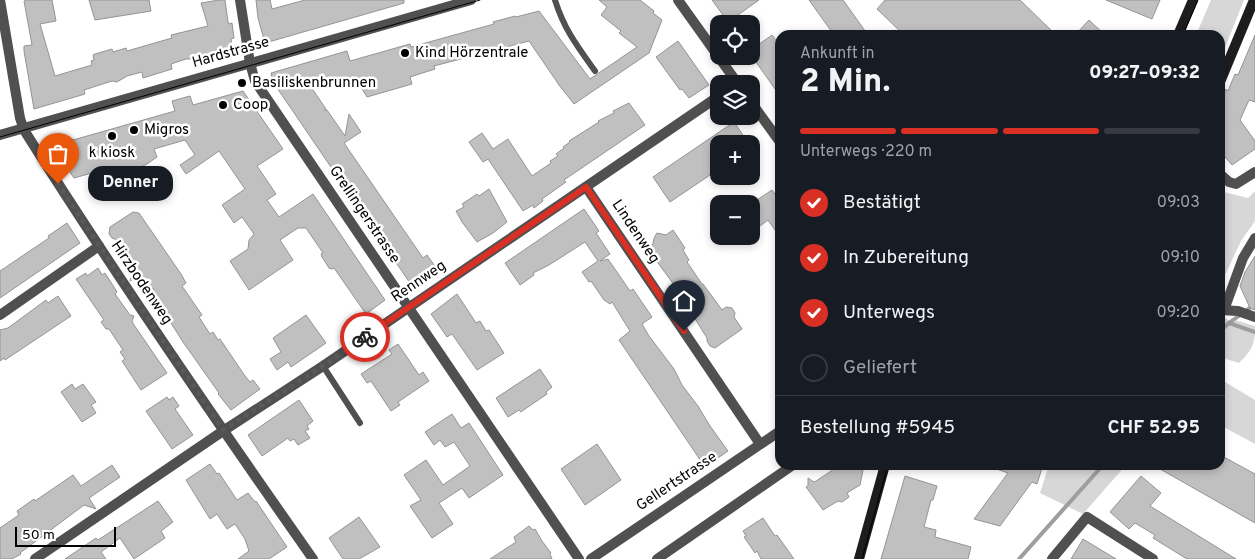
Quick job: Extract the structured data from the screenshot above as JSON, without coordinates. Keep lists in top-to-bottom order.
{
  "streets": {
    "street": [
      "Hardstrasse",
      "Grellingerstrasse",
      "Lindenweg",
      "Rennweg",
      "Hirzbodenweg",
      "Gellertstrasse"
    ]
  },
  "crossings": [
    ["Hardstrasse", "Grellingerstrasse"],
    ["Hardstrasse", "Hirzbodenweg"],
    ["Grellingerstrasse", "Rennweg"],
    ["Lindenweg", "Rennweg"],
    ["Lindenweg", "Gellertstrasse"],
    ["Rennweg", "Hirzbodenweg"]
  ],
  "places": [
    "Kind Hörzentrale",
    "Basiliskenbrunnen",
    "Coop",
    "Migros",
    "k kiosk",
    "Denner"
  ],
  "scale_bar": "50 m",
  "page": {
    "map_buttons": ["+", "−"],
    "heading": ["2 Min.", "Ankunft in", "09:27–09:32"],
    "panel": ["Bestellung #5945", "CHF 52.95"],
    "bar": "Unterwegs · 220 m",
    "bubble": "Denner",
    "list": [
      ["Bestätigt", "09:03"],
      ["In Zubereitung", "09:10"],
      ["Unterwegs", "09:20"],
      "Geliefert"
    ],
    "scale": "50 m"
  }
}
